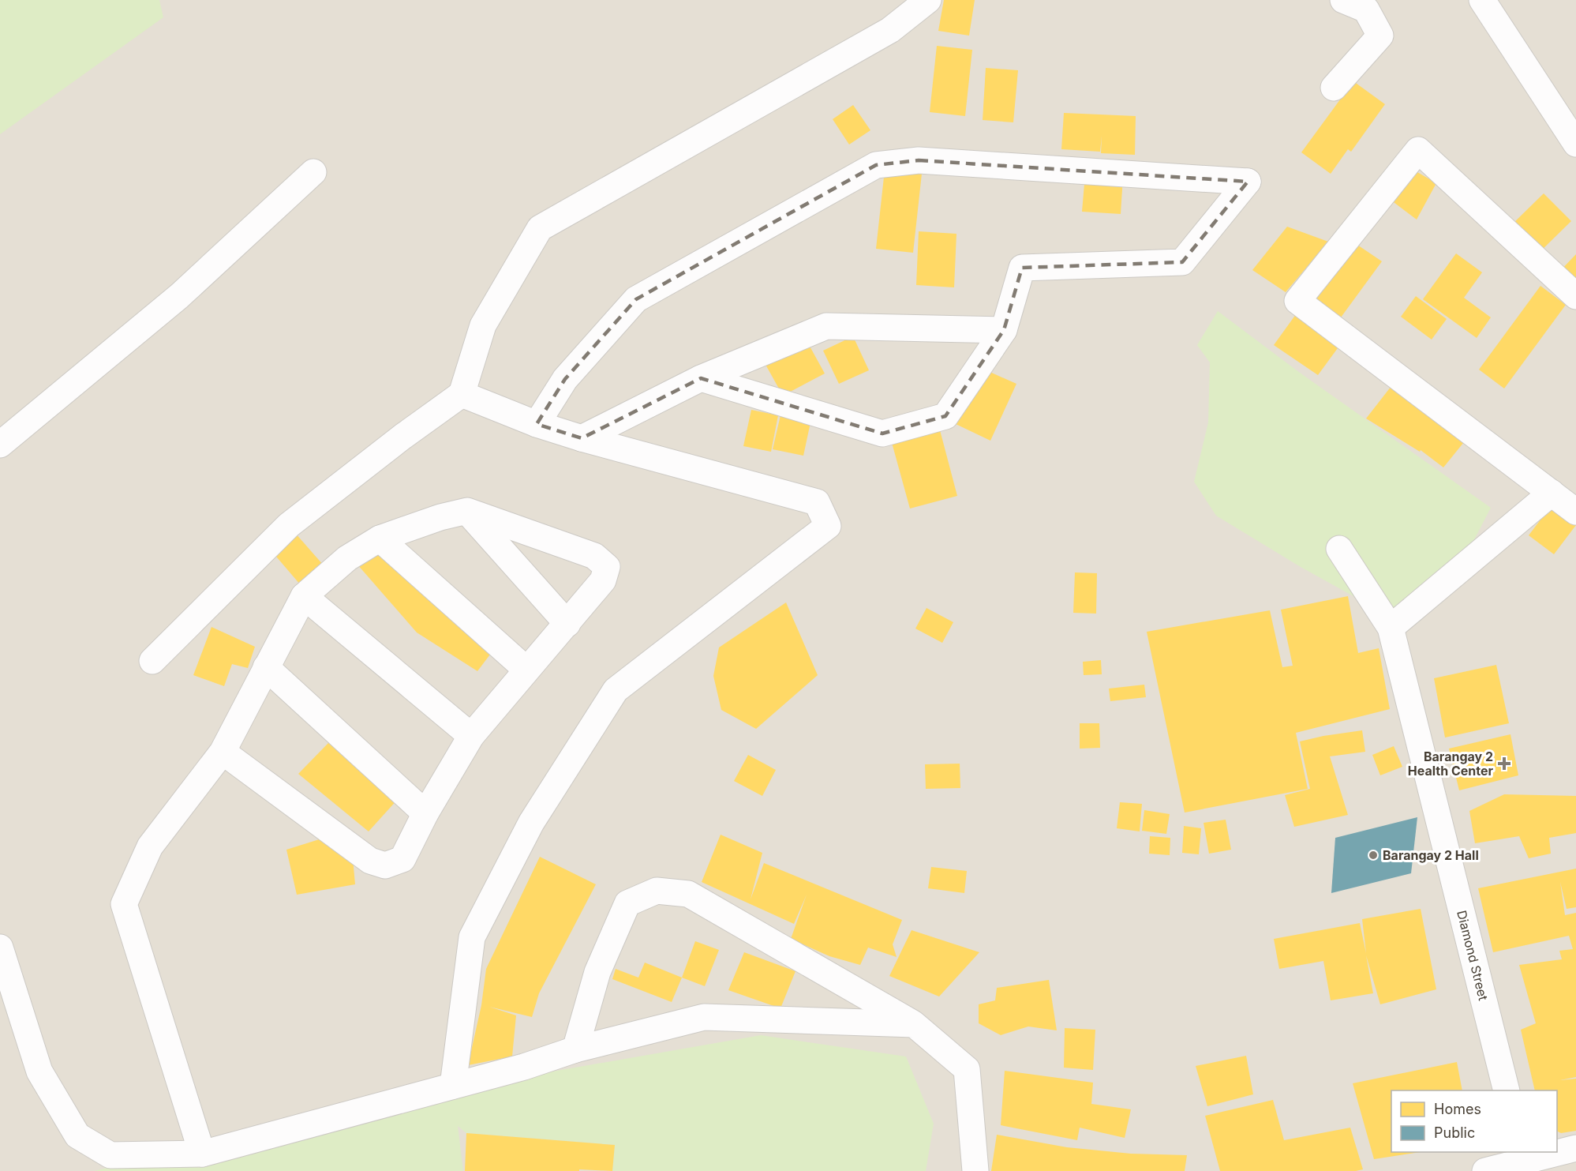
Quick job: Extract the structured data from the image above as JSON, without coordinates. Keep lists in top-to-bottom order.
{
  "streets": {
    "street": ["Diamond Street"]
  },
  "places": {
    "health": ["Barangay 2 Health Center"],
    "other": ["Barangay 2 Hall"]
  },
  "legend": ["Homes", "Public"]
}
